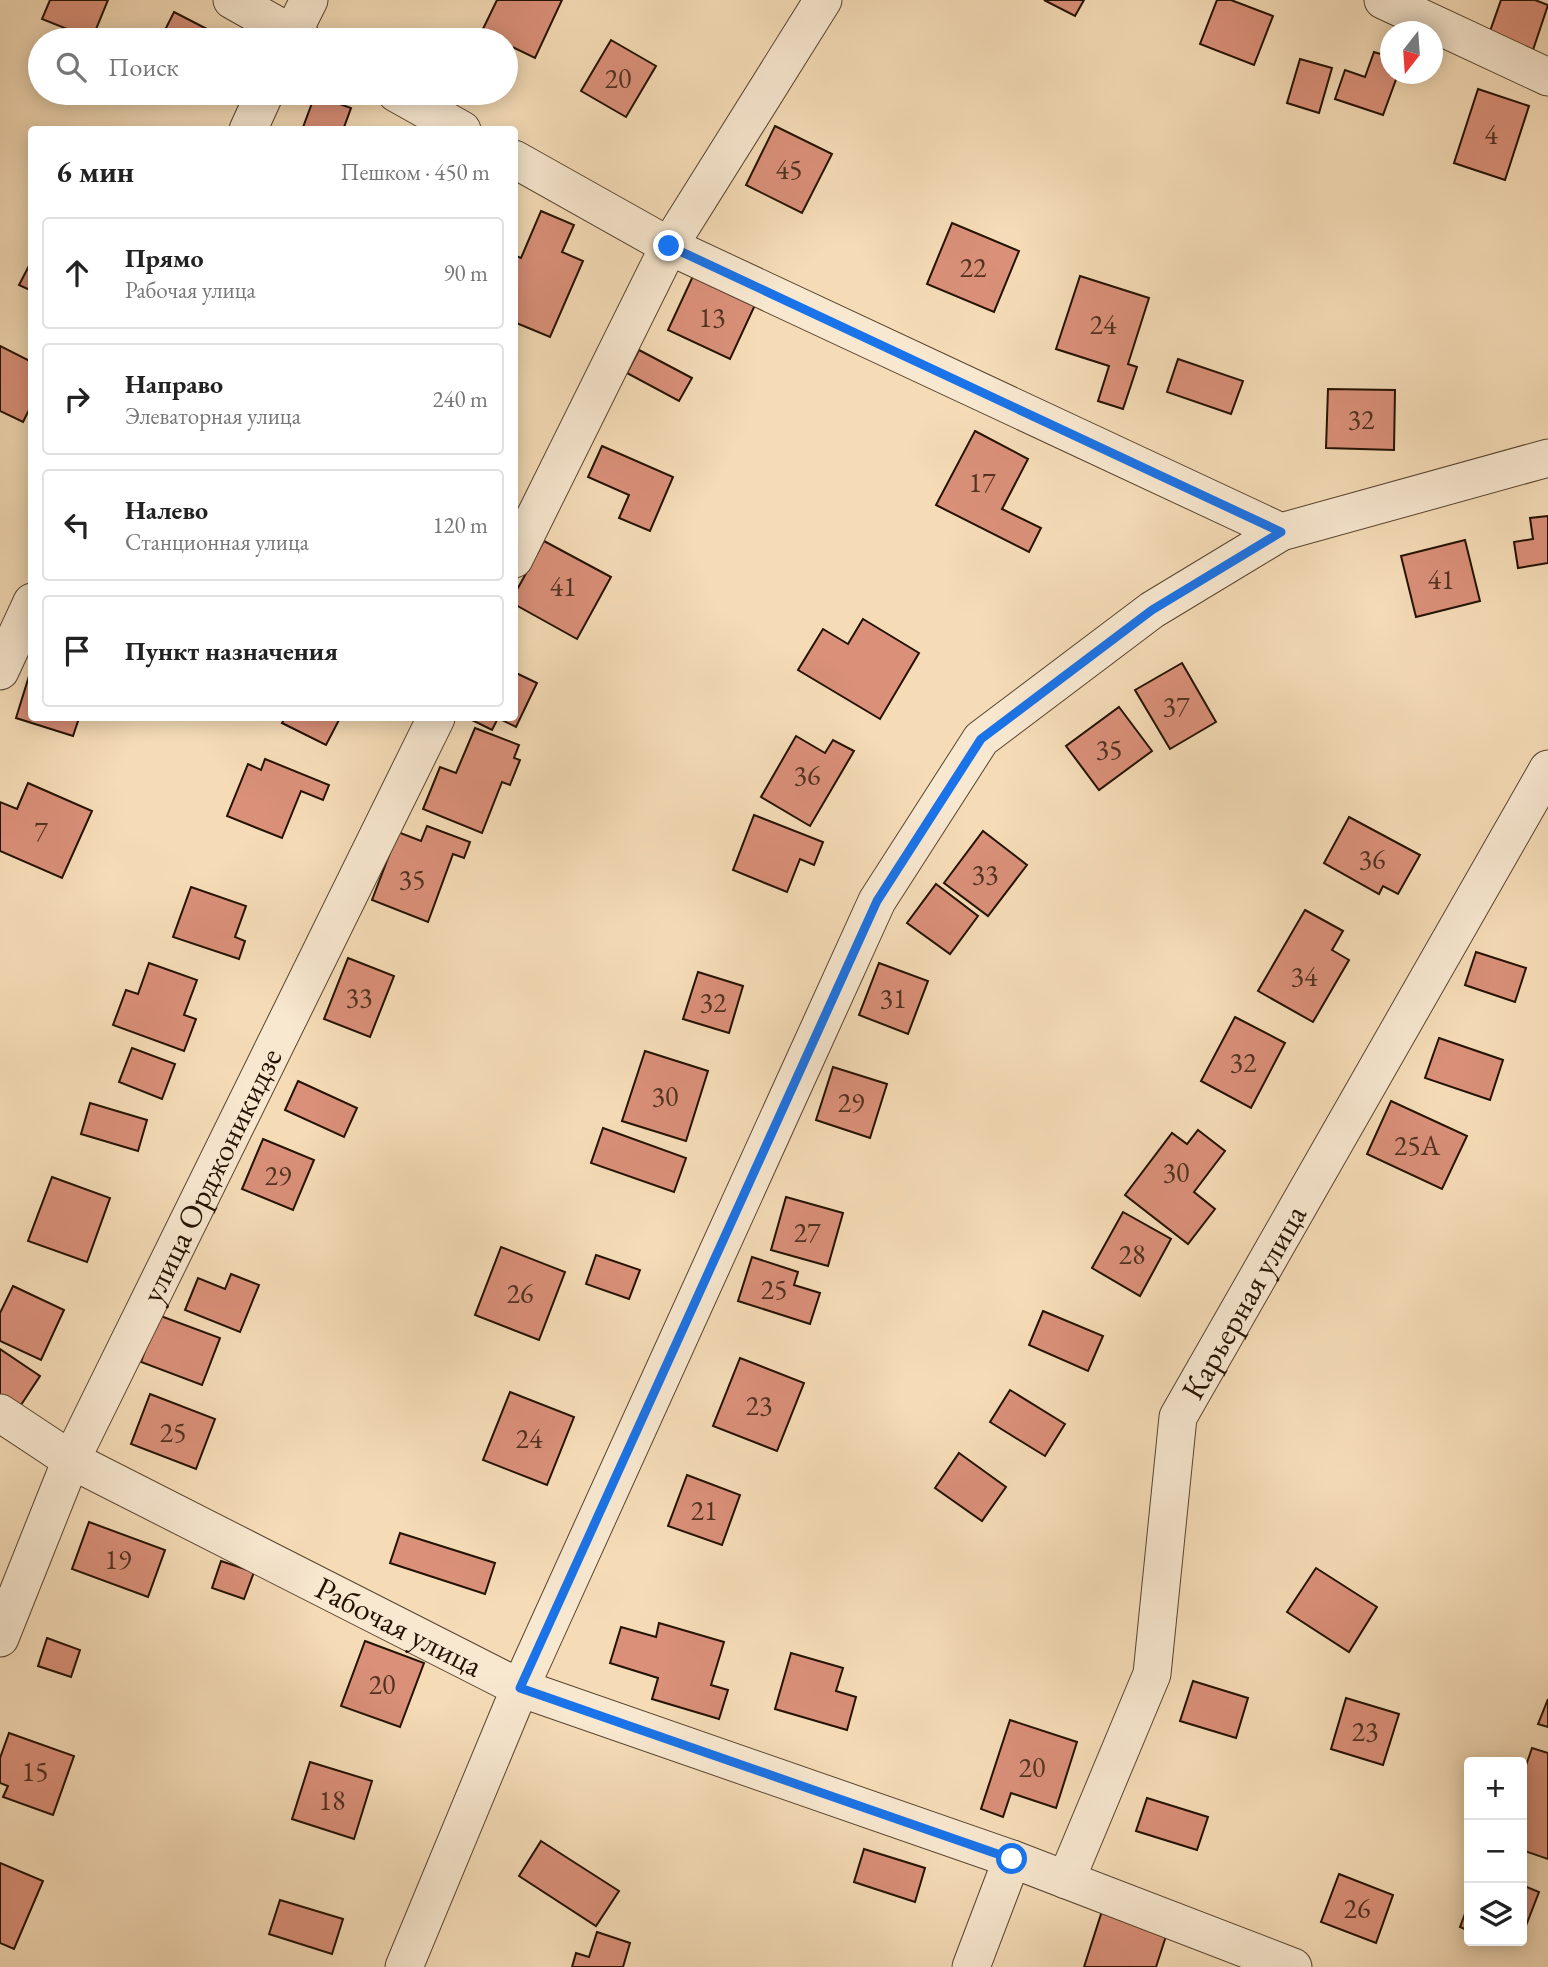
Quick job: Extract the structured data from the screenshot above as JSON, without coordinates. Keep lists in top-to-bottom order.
{
  "streets": {
    "street": ["улица Орджоникидзе", "Карьерная улица", "Рабочая улица"]
  },
  "crossings": [
    ["улица Орджоникидзе", "Рабочая улица"],
    ["Карьерная улица", "Рабочая улица"]
  ],
  "house_numbers": [
    "20",
    "4",
    "45",
    "22",
    "13",
    "24",
    "32",
    "17",
    "41",
    "41",
    "37",
    "35",
    "36",
    "7",
    "36",
    "33",
    "35",
    "34",
    "33",
    "31",
    "32",
    "32",
    "30",
    "29",
    "25А",
    "30",
    "29",
    "27",
    "28",
    "25",
    "26",
    "23",
    "25",
    "24",
    "21",
    "19",
    "20",
    "23",
    "20",
    "15",
    "18",
    "26"
  ],
  "north": "bottom",
  "page": {
    "search": "Поиск",
    "heading": ["6 мин", "Пешком · 450 m"],
    "list": [
      ["Прямо", "Рабочая улица", "90 m"],
      ["Направо", "Элеваторная улица", "240 m"],
      ["Налево", "Станционная улица", "120 m"],
      "Пункт назначения"
    ],
    "map_buttons": ["+", "−"]
  }
}
